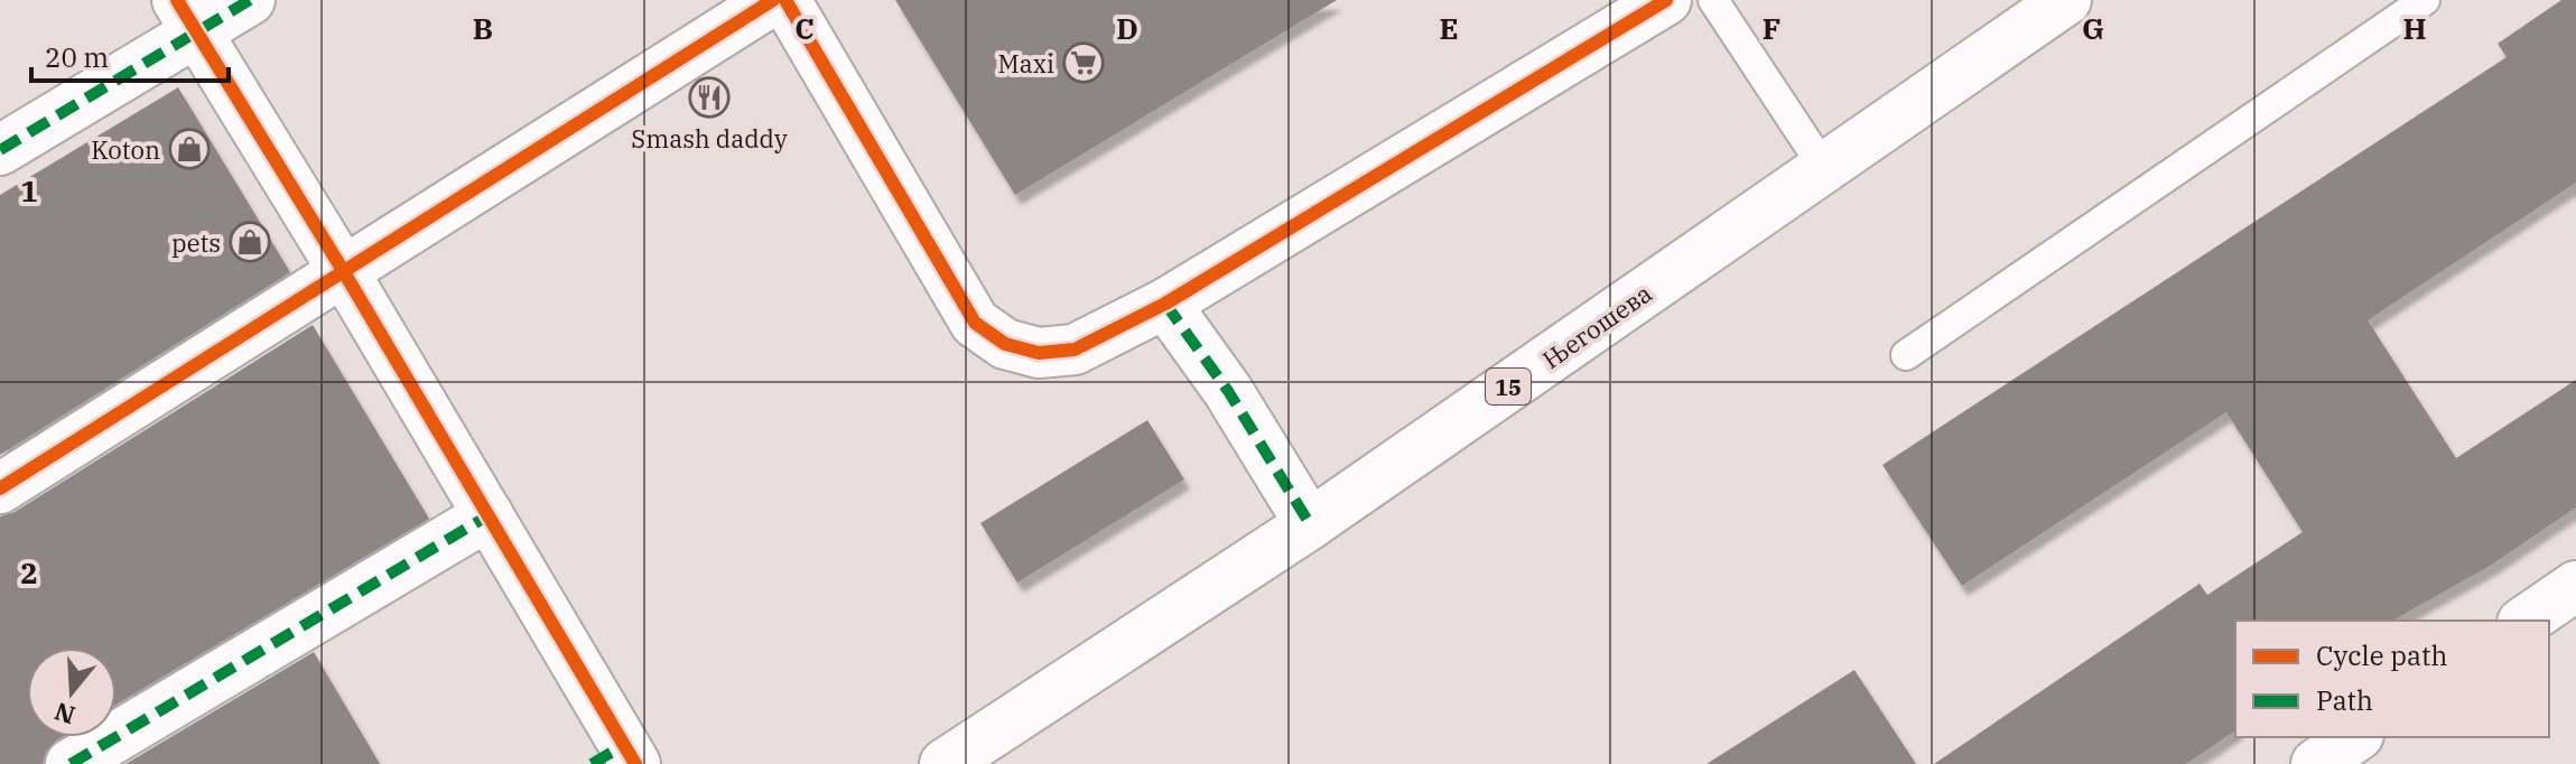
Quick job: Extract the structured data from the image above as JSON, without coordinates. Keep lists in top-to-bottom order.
{
  "streets": {
    "street": ["Његошева", "15"]
  },
  "places": {
    "supermarket": ["Maxi"],
    "restaurant": ["Smash daddy"],
    "shop": ["Koton", "pets"]
  },
  "legend": ["Cycle path", "Path"],
  "scale_bar": "20 m",
  "north": "bottom",
  "grid": {
    "columns": [
      "B",
      "C",
      "D",
      "E",
      "F",
      "G",
      "H"
    ],
    "rows": ["1", "2"]
  }
}
